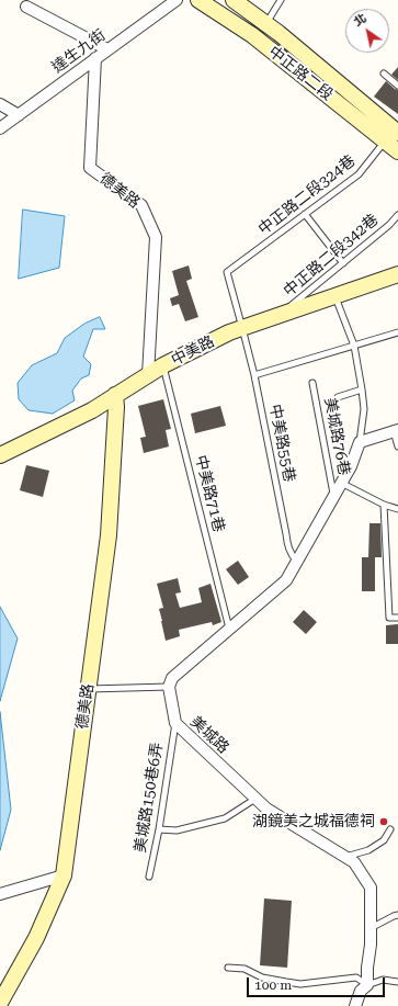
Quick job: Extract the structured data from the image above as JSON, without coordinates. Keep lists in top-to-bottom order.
{
  "streets": {
    "street": [
      "達生九街",
      "中正路二段",
      "德美路",
      "中美路",
      "美城路"
    ],
    "lane": [
      "中正路二段324巷",
      "中正路二段342巷",
      "美城路76巷",
      "中美路55巷",
      "中美路71巷",
      "美城路150巷6弄"
    ]
  },
  "crossings": [
    ["達生九街", "德美路"],
    ["中正路二段", "中正路二段324巷"],
    ["德美路", "中美路"],
    ["中正路二段324巷", "中美路55巷"],
    ["中正路二段342巷", "中美路"],
    ["中美路", "中美路55巷"],
    ["中美路", "中美路71巷"],
    ["美城路", "美城路150巷6弄"]
  ],
  "places": ["湖鏡美之城福德祠"],
  "scale_bar": "100 m",
  "north": "top left"
}
